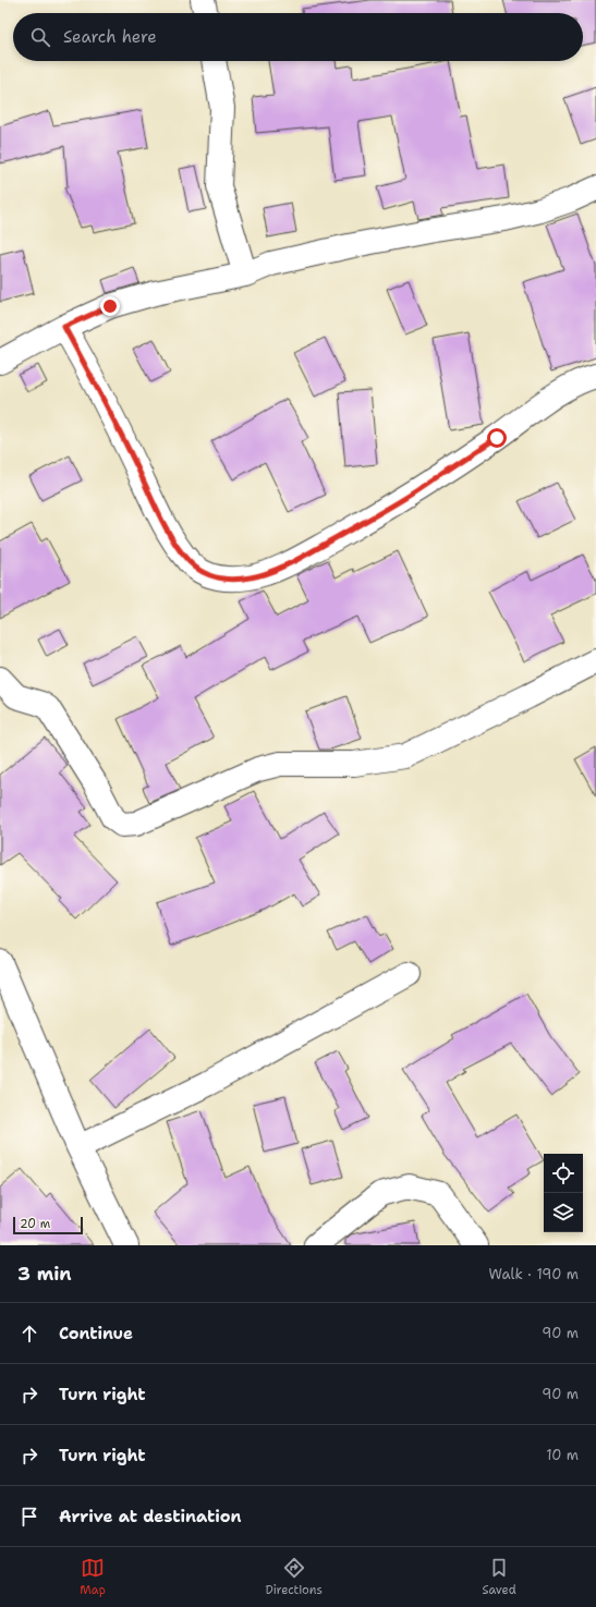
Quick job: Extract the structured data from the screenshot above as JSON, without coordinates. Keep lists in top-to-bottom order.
{
  "scale_bar": "20 m",
  "page": {
    "search": "Search here",
    "scale": "20 m",
    "heading": ["3 min", "Walk · 190 m"],
    "list": [
      ["Continue", "90 m"],
      ["Turn right", "90 m"],
      ["Turn right", "10 m"],
      "Arrive at destination"
    ],
    "nav": ["Map", "Directions", "Saved"]
  }
}
